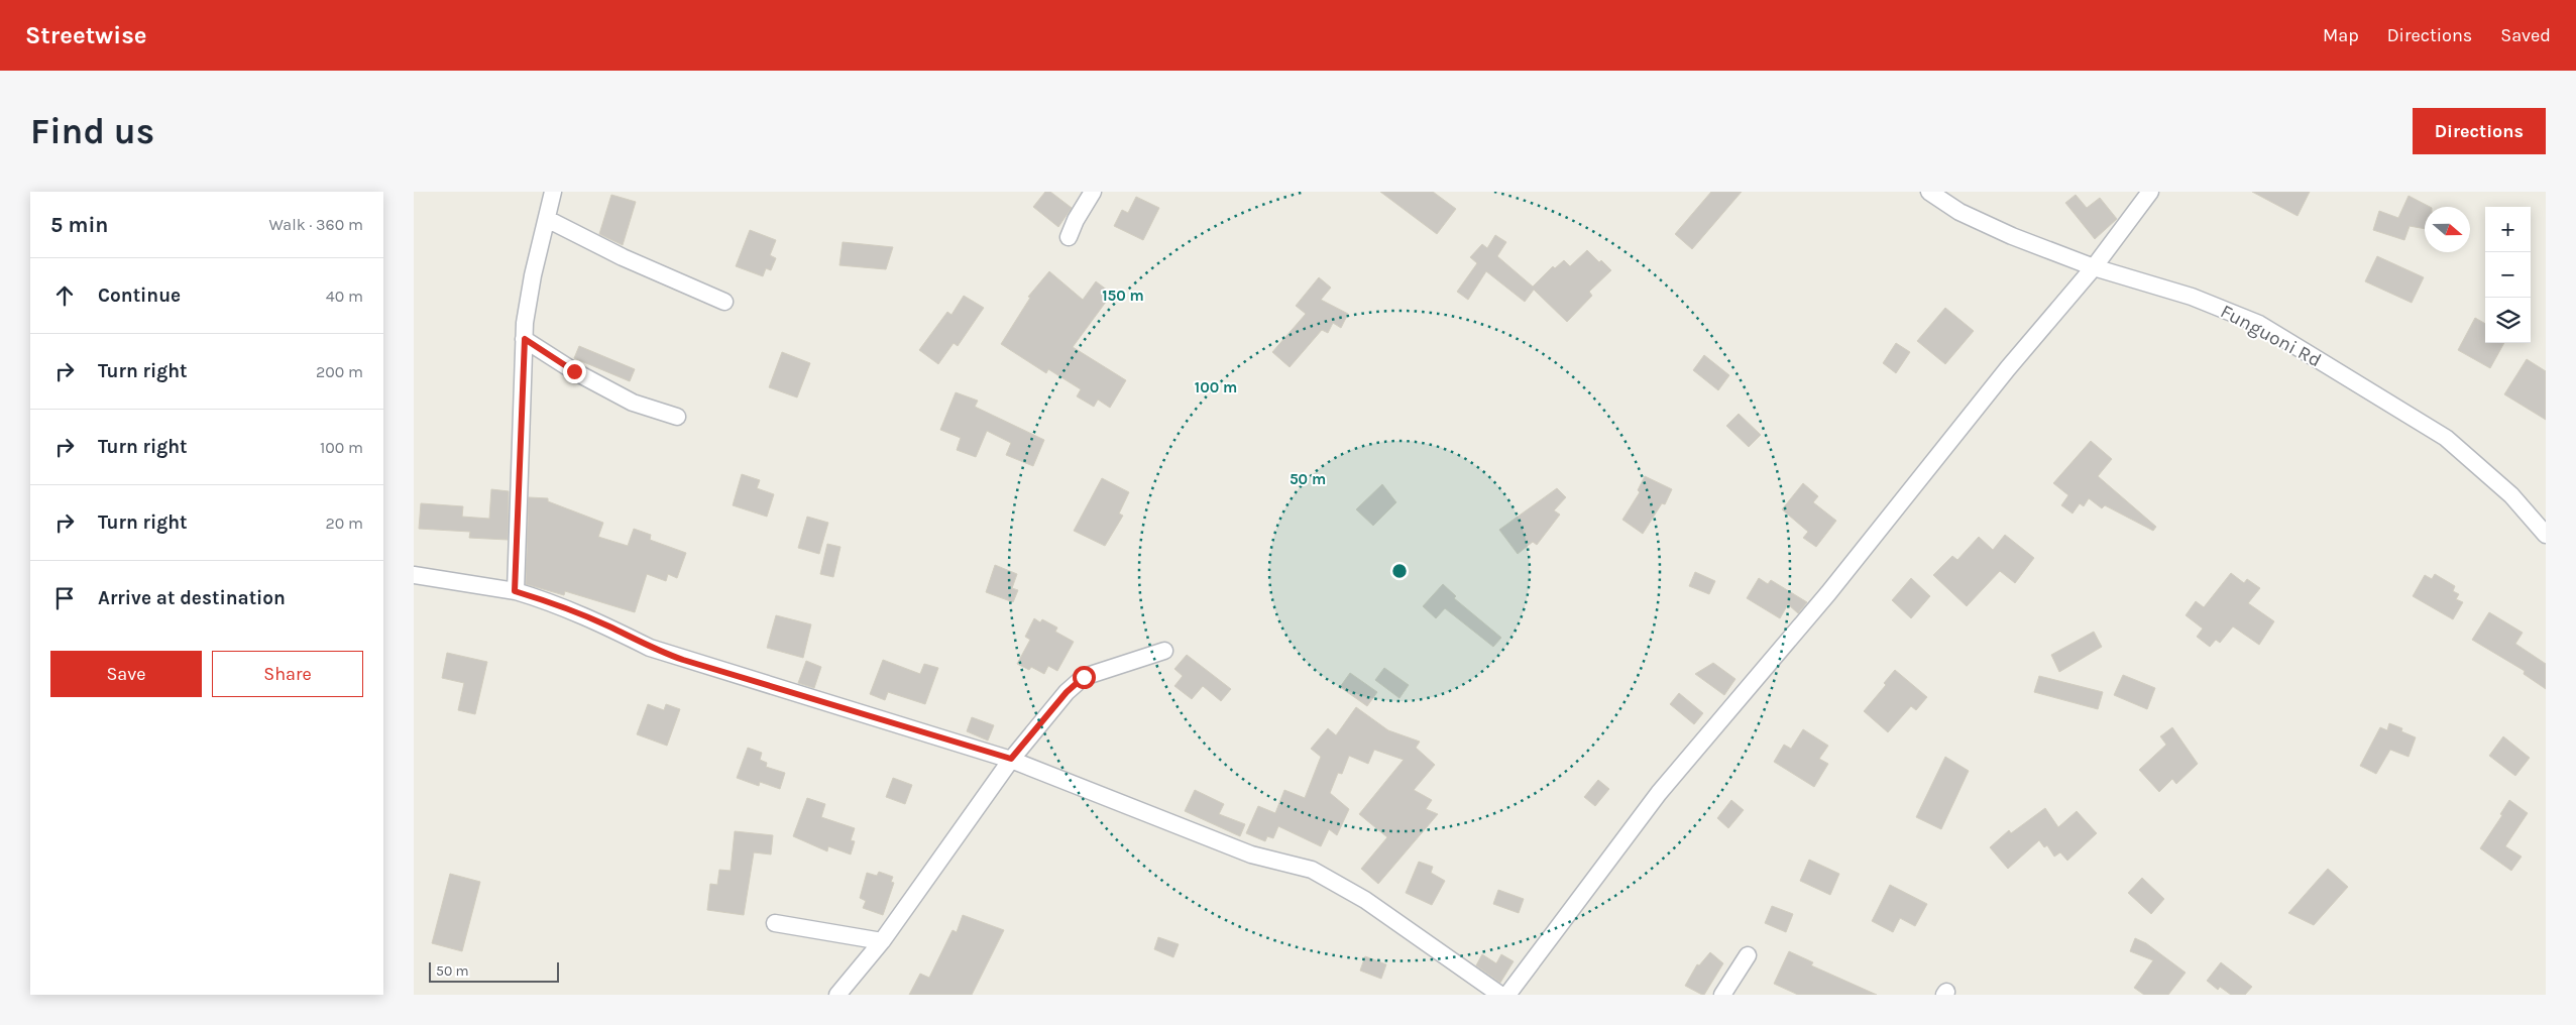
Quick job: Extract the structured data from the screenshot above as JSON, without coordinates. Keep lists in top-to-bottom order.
{
  "streets": {
    "street": ["Funguoni Rd"]
  },
  "scale_bar": "50 m",
  "north": "right",
  "page": {
    "header": "Streetwise",
    "nav": ["Map", "Directions", "Saved"],
    "buttons": [
      "Directions",
      ["Save", "Share"]
    ],
    "title": "Find us",
    "heading": ["5 min", "Walk · 360 m"],
    "map_buttons": ["+", "−"],
    "list": [
      ["Continue", "40 m"],
      ["Turn right", "200 m"],
      ["Turn right", "100 m"],
      ["Turn right", "20 m"],
      "Arrive at destination"
    ],
    "scale": "50 m"
  },
  "rings": ["150 m", "100 m", "50 m"]
}
